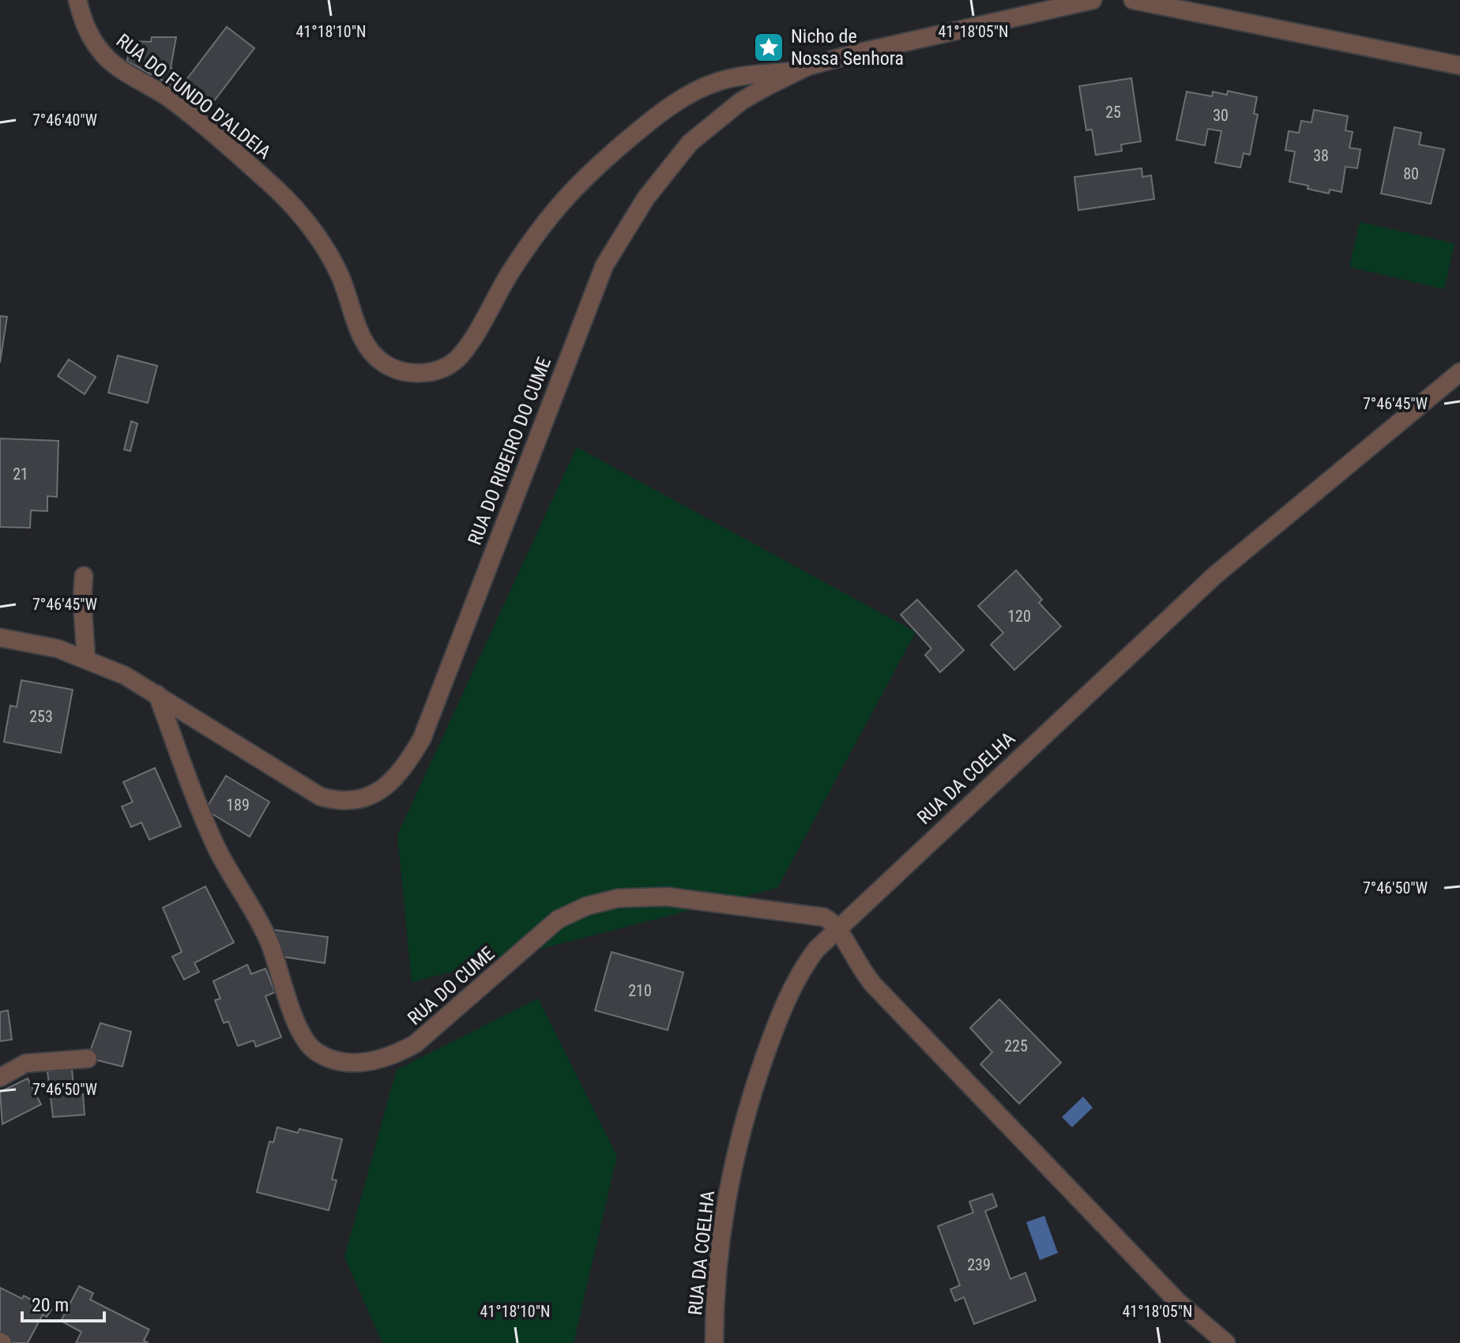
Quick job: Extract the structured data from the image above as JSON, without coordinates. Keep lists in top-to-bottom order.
{
  "streets": {
    "street": [
      "RUA DO FUNDO D'ALDEIA",
      "RUA DO RIBEIRO DO CUME",
      "RUA DA COELHA",
      "RUA DO CUME"
    ]
  },
  "crossings": [
    ["RUA DO FUNDO D'ALDEIA", "RUA DO RIBEIRO DO CUME"],
    ["RUA DO RIBEIRO DO CUME", "RUA DO CUME"],
    ["RUA DA COELHA", "RUA DO CUME"]
  ],
  "places": {
    "place": ["Nicho de Nossa Senhora"]
  },
  "house_numbers": [
    "25",
    "30",
    "38",
    "80",
    "21",
    "120",
    "253",
    "189",
    "210",
    "225",
    "239"
  ],
  "scale_bar": "20 m",
  "coordinates": [
    "41°18'10\"N",
    "41°18'05\"N",
    "7°46'40\"W",
    "7°46'45\"W",
    "7°46'50\"W"
  ]
}
